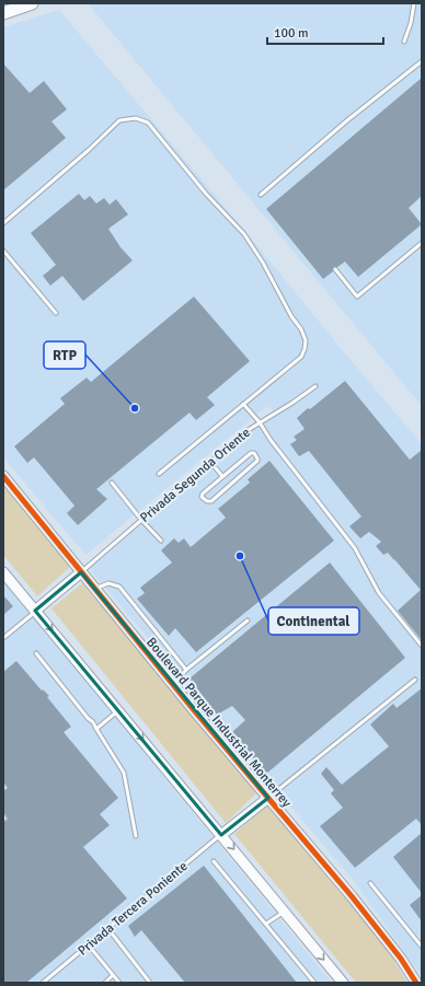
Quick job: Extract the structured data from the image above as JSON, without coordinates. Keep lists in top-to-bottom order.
{
  "streets": {
    "street": ["Boulevard Parque Industrial Monterrey"],
    "lane": ["Privada Segunda Oriente", "Privada Tercera Poniente"]
  },
  "crossings": [
    ["Privada Segunda Oriente", "Boulevard Parque Industrial Monterrey"]
  ],
  "places": ["RTP", "Continental"],
  "scale_bar": "100 m"
}
